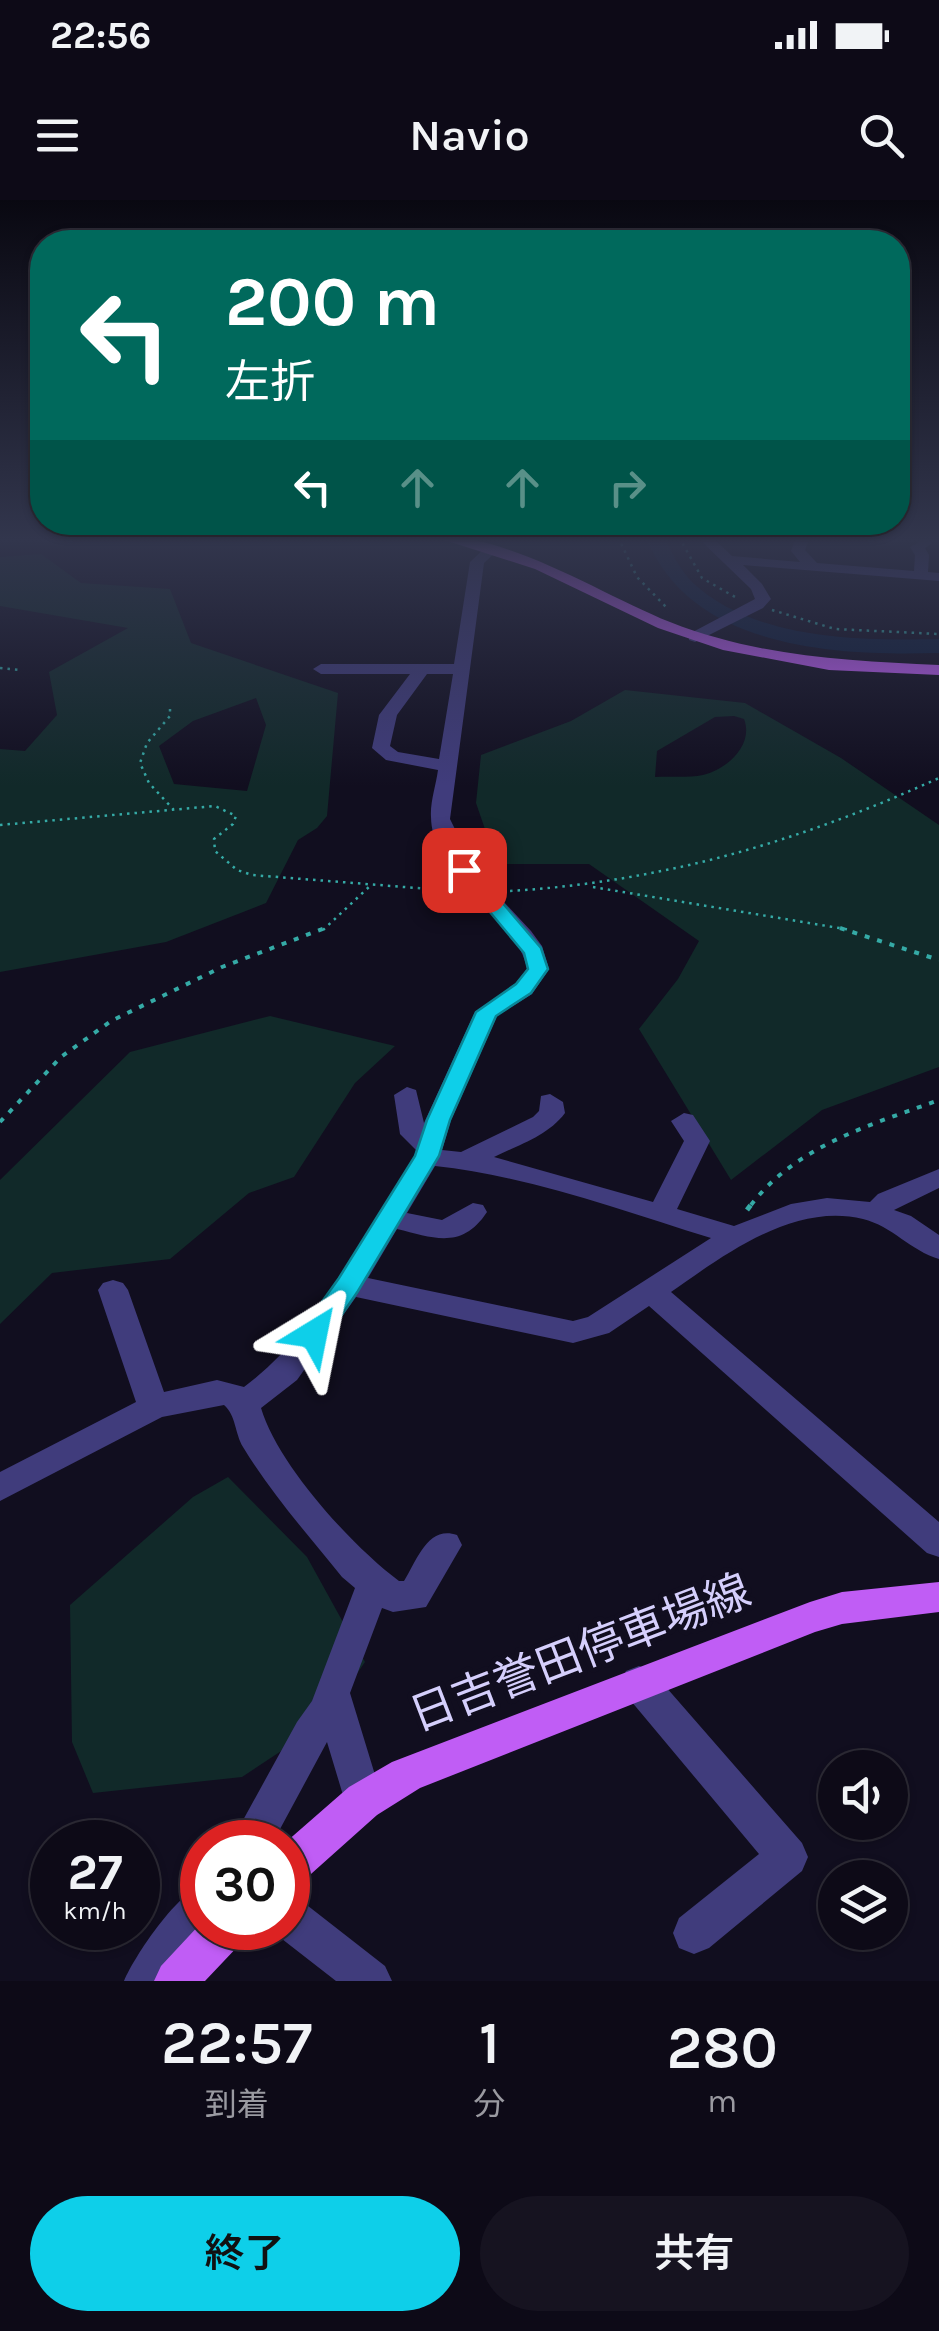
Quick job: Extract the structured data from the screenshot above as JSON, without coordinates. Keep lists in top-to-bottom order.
{
  "streets": {
    "main road": ["日吉誉田停車場線"]
  },
  "page": {
    "status": "22:56",
    "header": "Navio",
    "turn": ["200 m", "左折"],
    "speed": "27 km/h",
    "limit": "30",
    "eta": [
      "22:57",
      "到着",
      "1",
      "分",
      "280",
      "m"
    ],
    "buttons": ["終了", "共有"]
  }
}
